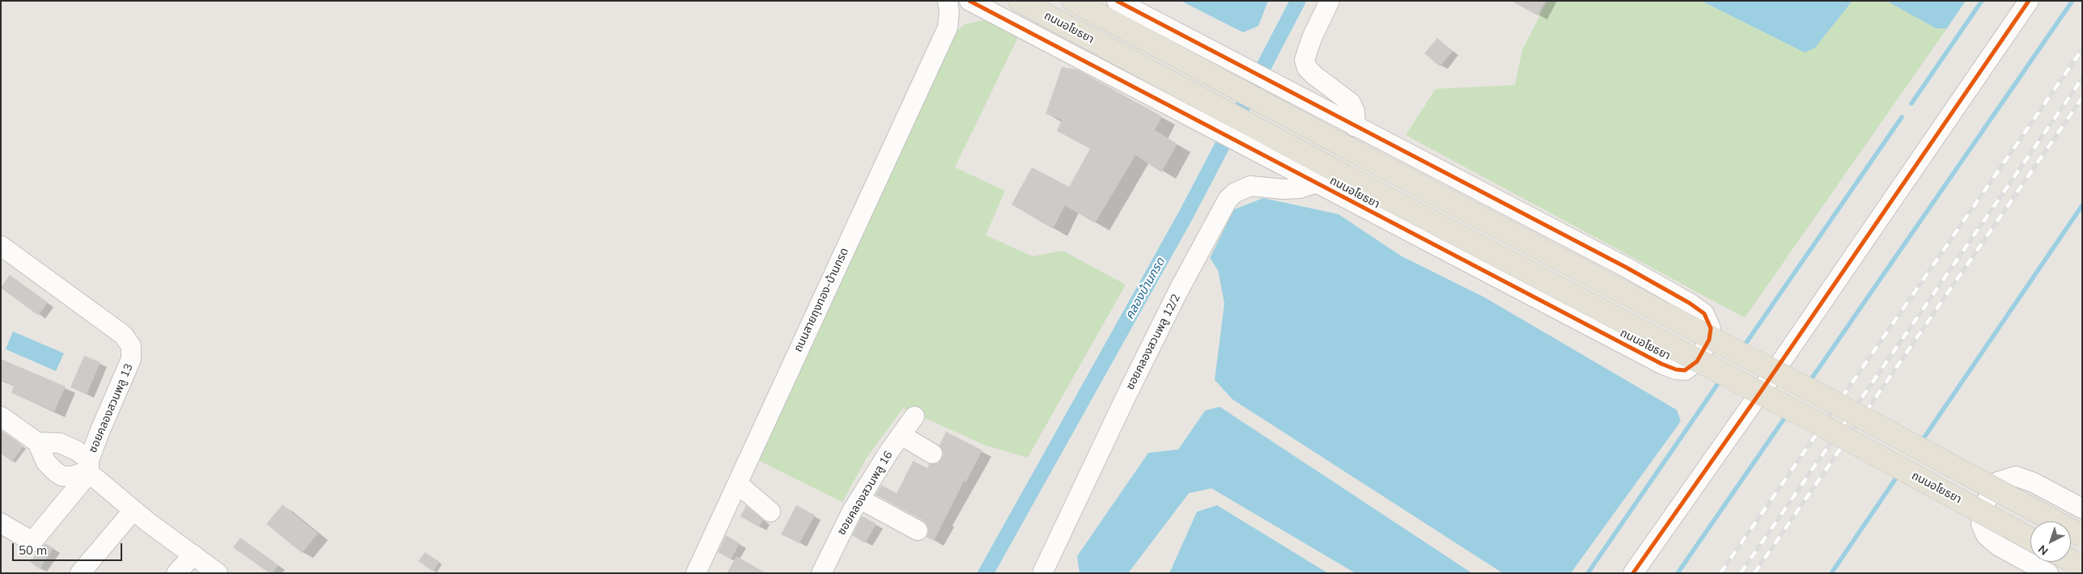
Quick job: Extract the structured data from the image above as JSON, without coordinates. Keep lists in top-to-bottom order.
{
  "streets": {
    "main road": ["ถนนอโยธยา"],
    "street": [
      "ถนนสายถุงทอง-บ้านกรด",
      "ซอยคลองสวนพลู 12/2",
      "ซอยคลองสวนพลู 13",
      "ซอยคลองสวนพลู 16"
    ]
  },
  "crossings": [
    ["ถนนอโยธยา", "ถนนสายถุงทอง-บ้านกรด"],
    ["ถนนอโยธยา", "ซอยคลองสวนพลู 12/2"]
  ],
  "water": ["คลองบ้านกรด"],
  "scale_bar": "50 m",
  "north": "bottom left"
}
